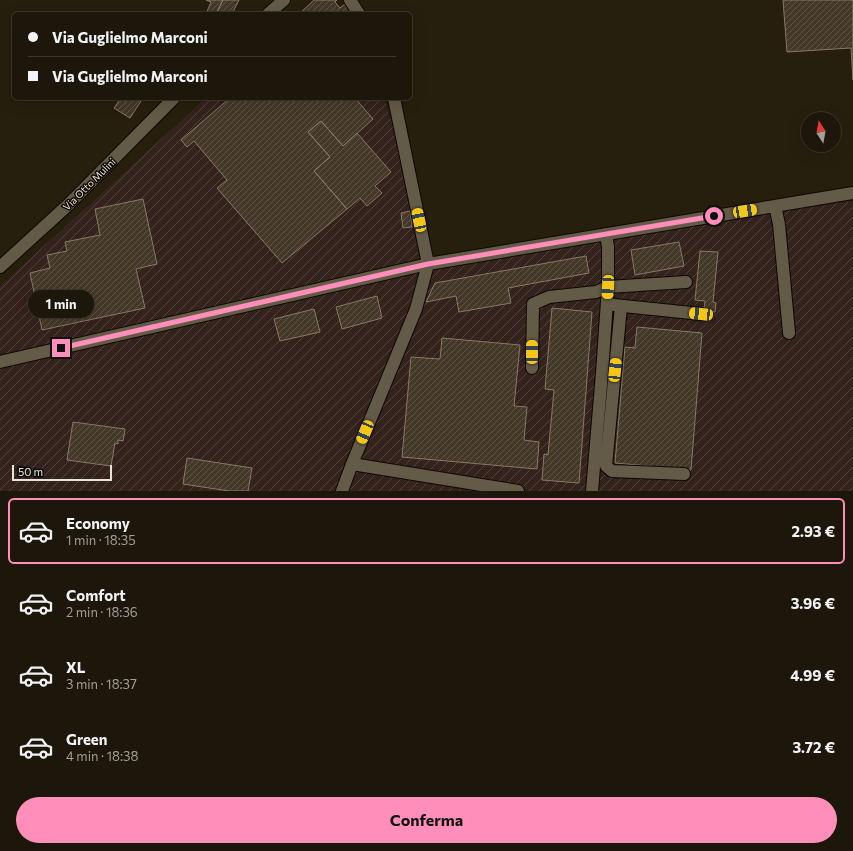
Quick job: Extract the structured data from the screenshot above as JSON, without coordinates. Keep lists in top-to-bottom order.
{
  "streets": {
    "street": ["Via Otto Mulini"]
  },
  "scale_bar": "50 m",
  "north": "top",
  "page": {
    "banner": ["Via Guglielmo Marconi", "Via Guglielmo Marconi"],
    "bubble": "1 min",
    "scale": "50 m",
    "list": [
      {
        "name": "Economy",
        "note": "1 min · 18:35",
        "value": "2.93 €"
      },
      {
        "name": "Comfort",
        "note": "2 min · 18:36",
        "value": "3.96 €"
      },
      {
        "name": "XL",
        "note": "3 min · 18:37",
        "value": "4.99 €"
      },
      {
        "name": "Green",
        "note": "4 min · 18:38",
        "value": "3.72 €"
      }
    ],
    "buttons": "Conferma"
  }
}
